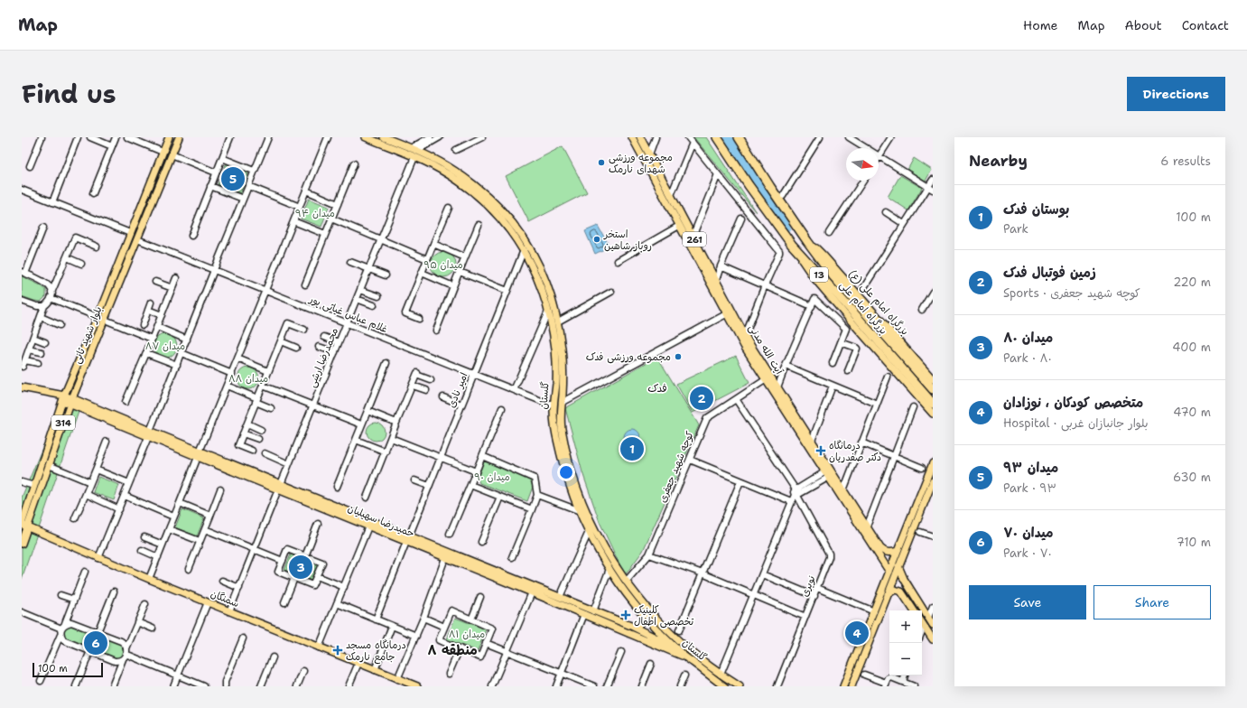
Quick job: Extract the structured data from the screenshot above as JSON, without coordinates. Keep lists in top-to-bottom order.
{
  "streets": {
    "highway": ["13", "بزرگراه امام علی"],
    "main road": [
      "261",
      "بزرگراه امام علی (ع)",
      "بلوار شهید ثانی",
      "آیت الله مدنی",
      "گلستان",
      "314",
      "حمیدرضا سهیلیان",
      "سمنگان"
    ],
    "street": [
      "غلام عباس غیاثی ‌پور",
      "محمدرضا ارشی",
      "امیر نادی",
      "کوچه شهید جعفری",
      "نوبری"
    ]
  },
  "crossings": [
    ["261", "آیت الله مدنی"],
    ["بزرگراه امام علی (ع)", "بزرگراه امام علی"],
    ["غلام عباس غیاثی ‌پور", "بلوار شهید ثانی"],
    ["غلام عباس غیاثی ‌پور", "محمدرضا ارشی"],
    ["غلام عباس غیاثی ‌پور", "امیر نادی"],
    ["غلام عباس غیاثی ‌پور", "گلستان"],
    ["بلوار شهید ثانی", "حمیدرضا سهیلیان"],
    ["بلوار شهید ثانی", "سمنگان"],
    ["آیت الله مدنی", "کوچه شهید جعفری"],
    ["محمدرضا ارشی", "گلستان"],
    ["محمدرضا ارشی", "حمیدرضا سهیلیان"],
    ["محمدرضا ارشی", "سمنگان"],
    ["امیر نادی", "گلستان"],
    ["امیر نادی", "حمیدرضا سهیلیان"],
    ["گلستان", "کوچه شهید جعفری"],
    ["گلستان", "حمیدرضا سهیلیان"],
    ["کوچه شهید جعفری", "نوبری"]
  ],
  "districts": ["فدک", "منطقه ۸"],
  "parks": [
    "میدان ۹۴",
    "میدان ۹۵",
    "میدان ۸۷",
    "میدان ۸۸",
    "میدان ۹۰",
    "میدان ۸۱"
  ],
  "places": {
    "other": ["مجموعه ورزشی شهدای نارمک", "استخر روباز شاهین", "مجموعه ورزشی فدک"],
    "health": ["درمانگاه دکتر صفدریان", "کلینیک تخصصی اطفال", "درمانگاه مسجد جامع نارمک"]
  },
  "scale_bar": "100 m",
  "north": "right",
  "page": {
    "header": "Map",
    "nav": [
      "Home",
      "Map",
      "About",
      "Contact"
    ],
    "title": "Find us",
    "buttons": [
      "Directions",
      ["Save", "Share"]
    ],
    "heading": ["Nearby", "6 results"],
    "pins": [
      "5",
      "2",
      "1",
      "3",
      "4",
      "6"
    ],
    "list": [
      {
        "mark": "1",
        "name": "بوستان فدک",
        "note": "Park",
        "value": "100 m"
      },
      {
        "mark": "2",
        "name": "زمین فوتبال فدک",
        "note": "Sports · کوچه شهید جعفری",
        "value": "220 m"
      },
      {
        "mark": "3",
        "name": "میدان ۸۰",
        "note": "Park · ۸۰",
        "value": "400 m"
      },
      {
        "mark": "4",
        "name": "متخصص کودکان ، نوزادان",
        "note": "Hospital · بلوار جانبازان غربی",
        "value": "470 m"
      },
      {
        "mark": "5",
        "name": "میدان ۹۳",
        "note": "Park · ۹۳",
        "value": "630 m"
      },
      {
        "mark": "6",
        "name": "میدان ۷۰",
        "note": "Park · ۷۰",
        "value": "710 m"
      }
    ],
    "map_buttons": ["+", "−"],
    "scale": "100 m"
  }
}
